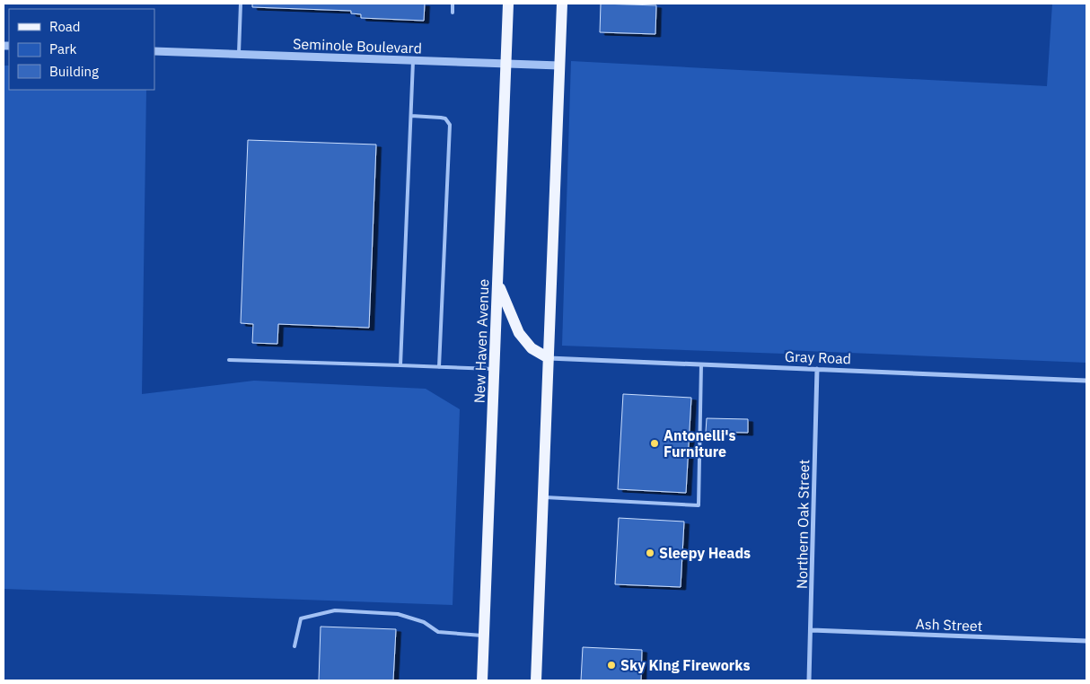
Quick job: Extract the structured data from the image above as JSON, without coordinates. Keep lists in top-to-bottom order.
{
  "streets": {
    "main road": ["New Haven Avenue"],
    "street": [
      "Seminole Boulevard",
      "Gray Road",
      "Northern Oak Street",
      "Ash Street"
    ]
  },
  "crossings": [
    ["Seminole Boulevard", "New Haven Avenue"],
    ["Gray Road", "Northern Oak Street"],
    ["Northern Oak Street", "Ash Street"]
  ],
  "places": ["Antonelli's Furniture", "Sleepy Heads", "Sky King Fireworks"],
  "legend": ["Road", "Park", "Building"]
}
